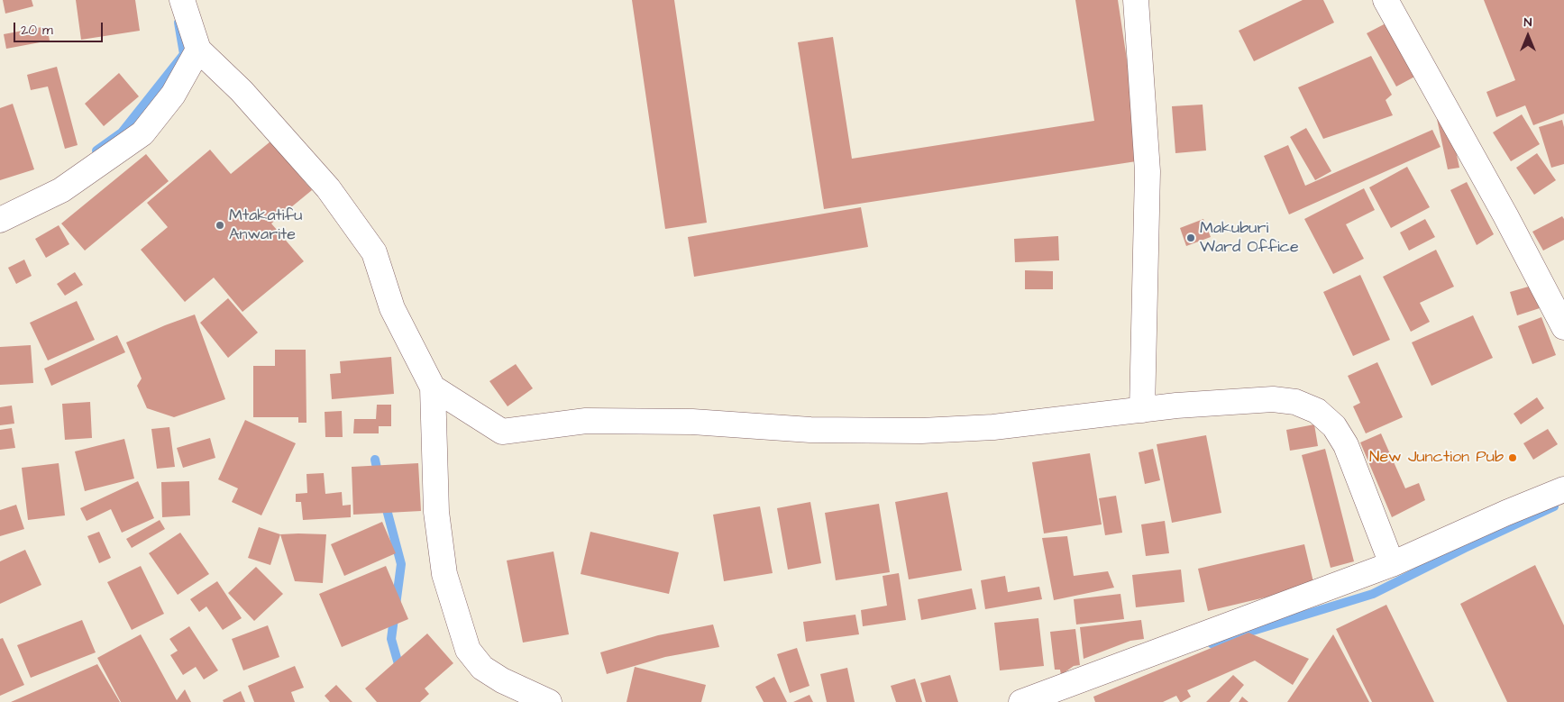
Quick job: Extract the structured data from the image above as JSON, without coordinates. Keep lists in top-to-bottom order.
{
  "places": ["Mtakatifu Anwarite", "Makuburi Ward Office", "New Junction Pub"],
  "scale_bar": "20 m",
  "north": "top"
}
